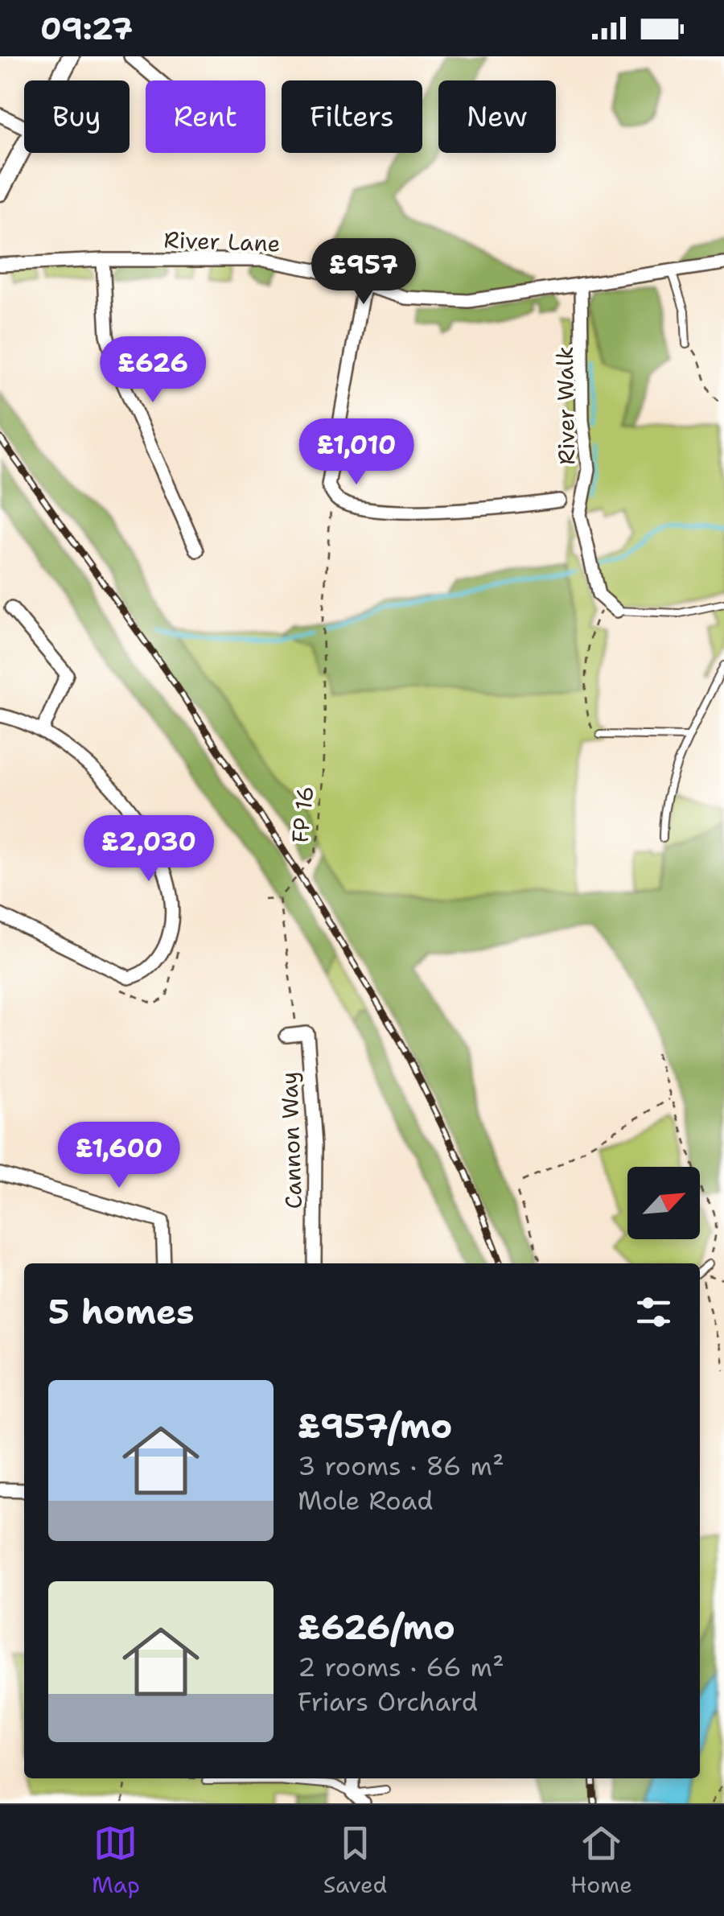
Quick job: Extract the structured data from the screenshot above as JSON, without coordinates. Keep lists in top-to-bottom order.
{
  "streets": {
    "street": ["River Lane", "River Walk", "Cannon Way"],
    "path": ["FP 16"]
  },
  "crossings": [
    ["River Lane", "River Walk"]
  ],
  "north": "top right",
  "page": {
    "status": "09:27",
    "chip": [
      "Buy",
      "Rent",
      "Filters",
      "New"
    ],
    "price": [
      "£957",
      "£626",
      "£1,010",
      "£2,030",
      "£1,600"
    ],
    "heading": "5 homes",
    "list": [
      {
        "name": "£957/mo",
        "note": "3 rooms · 86 m² · Mole Road"
      },
      {
        "name": "£626/mo",
        "note": "2 rooms · 66 m² · Friars Orchard"
      }
    ],
    "tabs": ["Map", "Saved", "Home"]
  }
}
